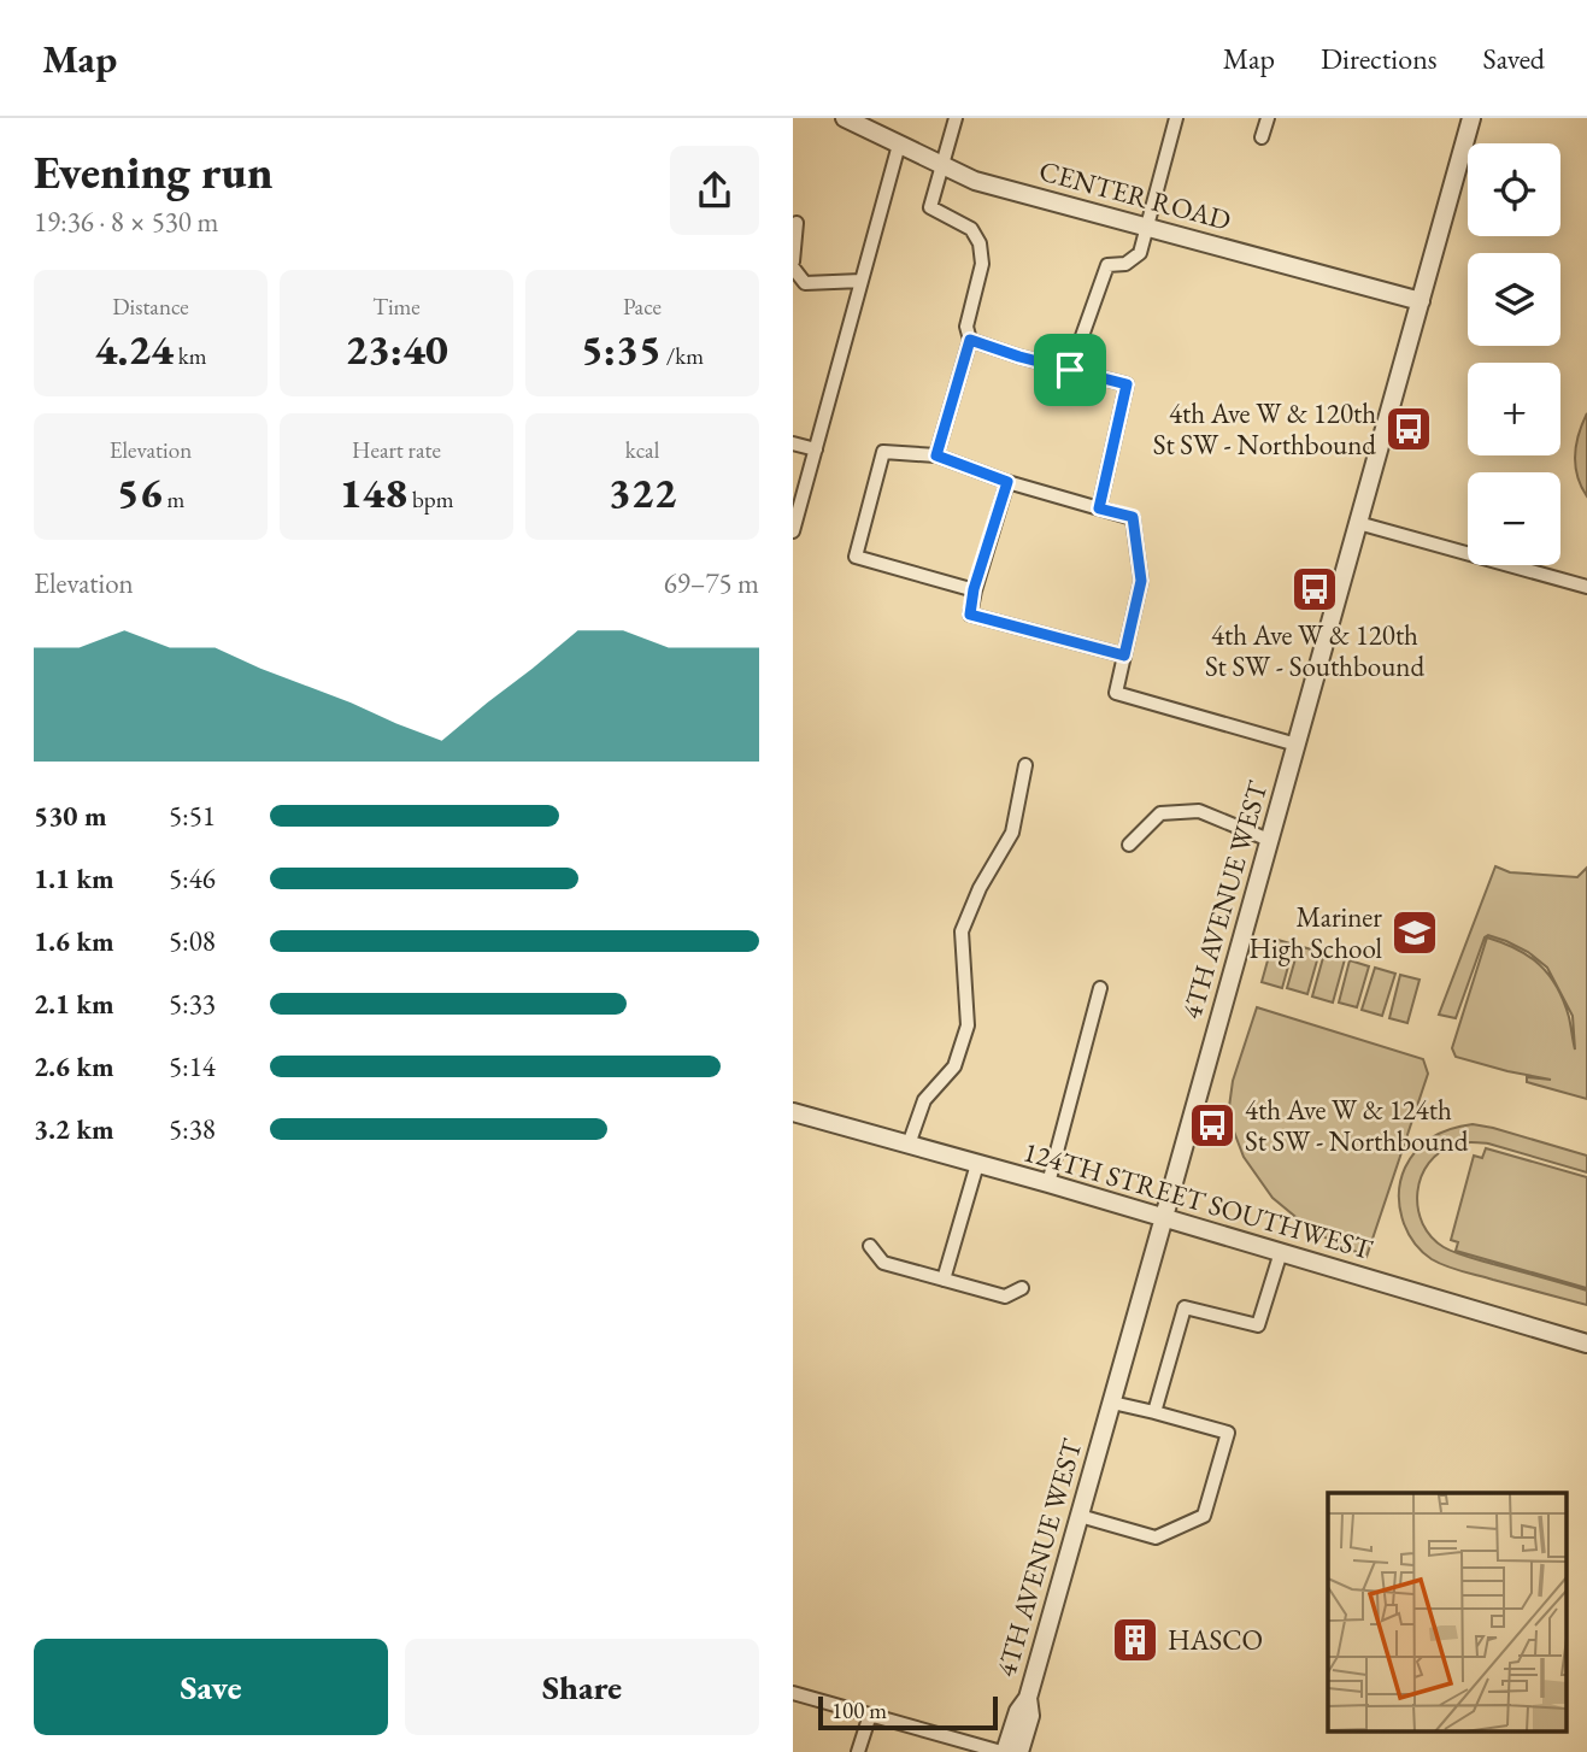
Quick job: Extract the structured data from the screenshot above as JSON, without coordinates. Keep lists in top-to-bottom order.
{
  "streets": {
    "street": ["CENTER ROAD", "4TH AVENUE WEST", "124TH STREET SOUTHWEST"]
  },
  "crossings": [
    ["CENTER ROAD", "4TH AVENUE WEST"],
    ["4TH AVENUE WEST", "124TH STREET SOUTHWEST"]
  ],
  "places": {
    "bus stop": ["4th Ave W & 120th St SW - Northbound", "4th Ave W & 120th St SW - Southbound", "4th Ave W & 124th St SW - Northbound"],
    "school or university": ["Mariner High School"],
    "building": ["HASCO"]
  },
  "scale_bar": "100 m",
  "page": {
    "header": "Map",
    "nav": ["Map", "Directions", "Saved"],
    "heading": ["Evening run", "19:36 · 8 × 530 m"],
    "map_buttons": ["+", "−"],
    "stats": [
      ["Distance", "4.24 km"],
      ["Time", "23:40"],
      ["Pace", "5:35 /km"],
      ["Elevation", "56 m"],
      ["Heart rate", "148 bpm"],
      ["kcal", "322"]
    ],
    "chart": ["Elevation", "69–75 m"],
    "list": [
      {
        "name": "530 m",
        "note": "5:51"
      },
      {
        "name": "1.1 km",
        "note": "5:46"
      },
      {
        "name": "1.6 km",
        "note": "5:08"
      },
      {
        "name": "2.1 km",
        "note": "5:33"
      },
      {
        "name": "2.6 km",
        "note": "5:14"
      },
      {
        "name": "3.2 km",
        "note": "5:38"
      }
    ],
    "buttons": ["Save", "Share"],
    "scale": "100 m"
  }
}
